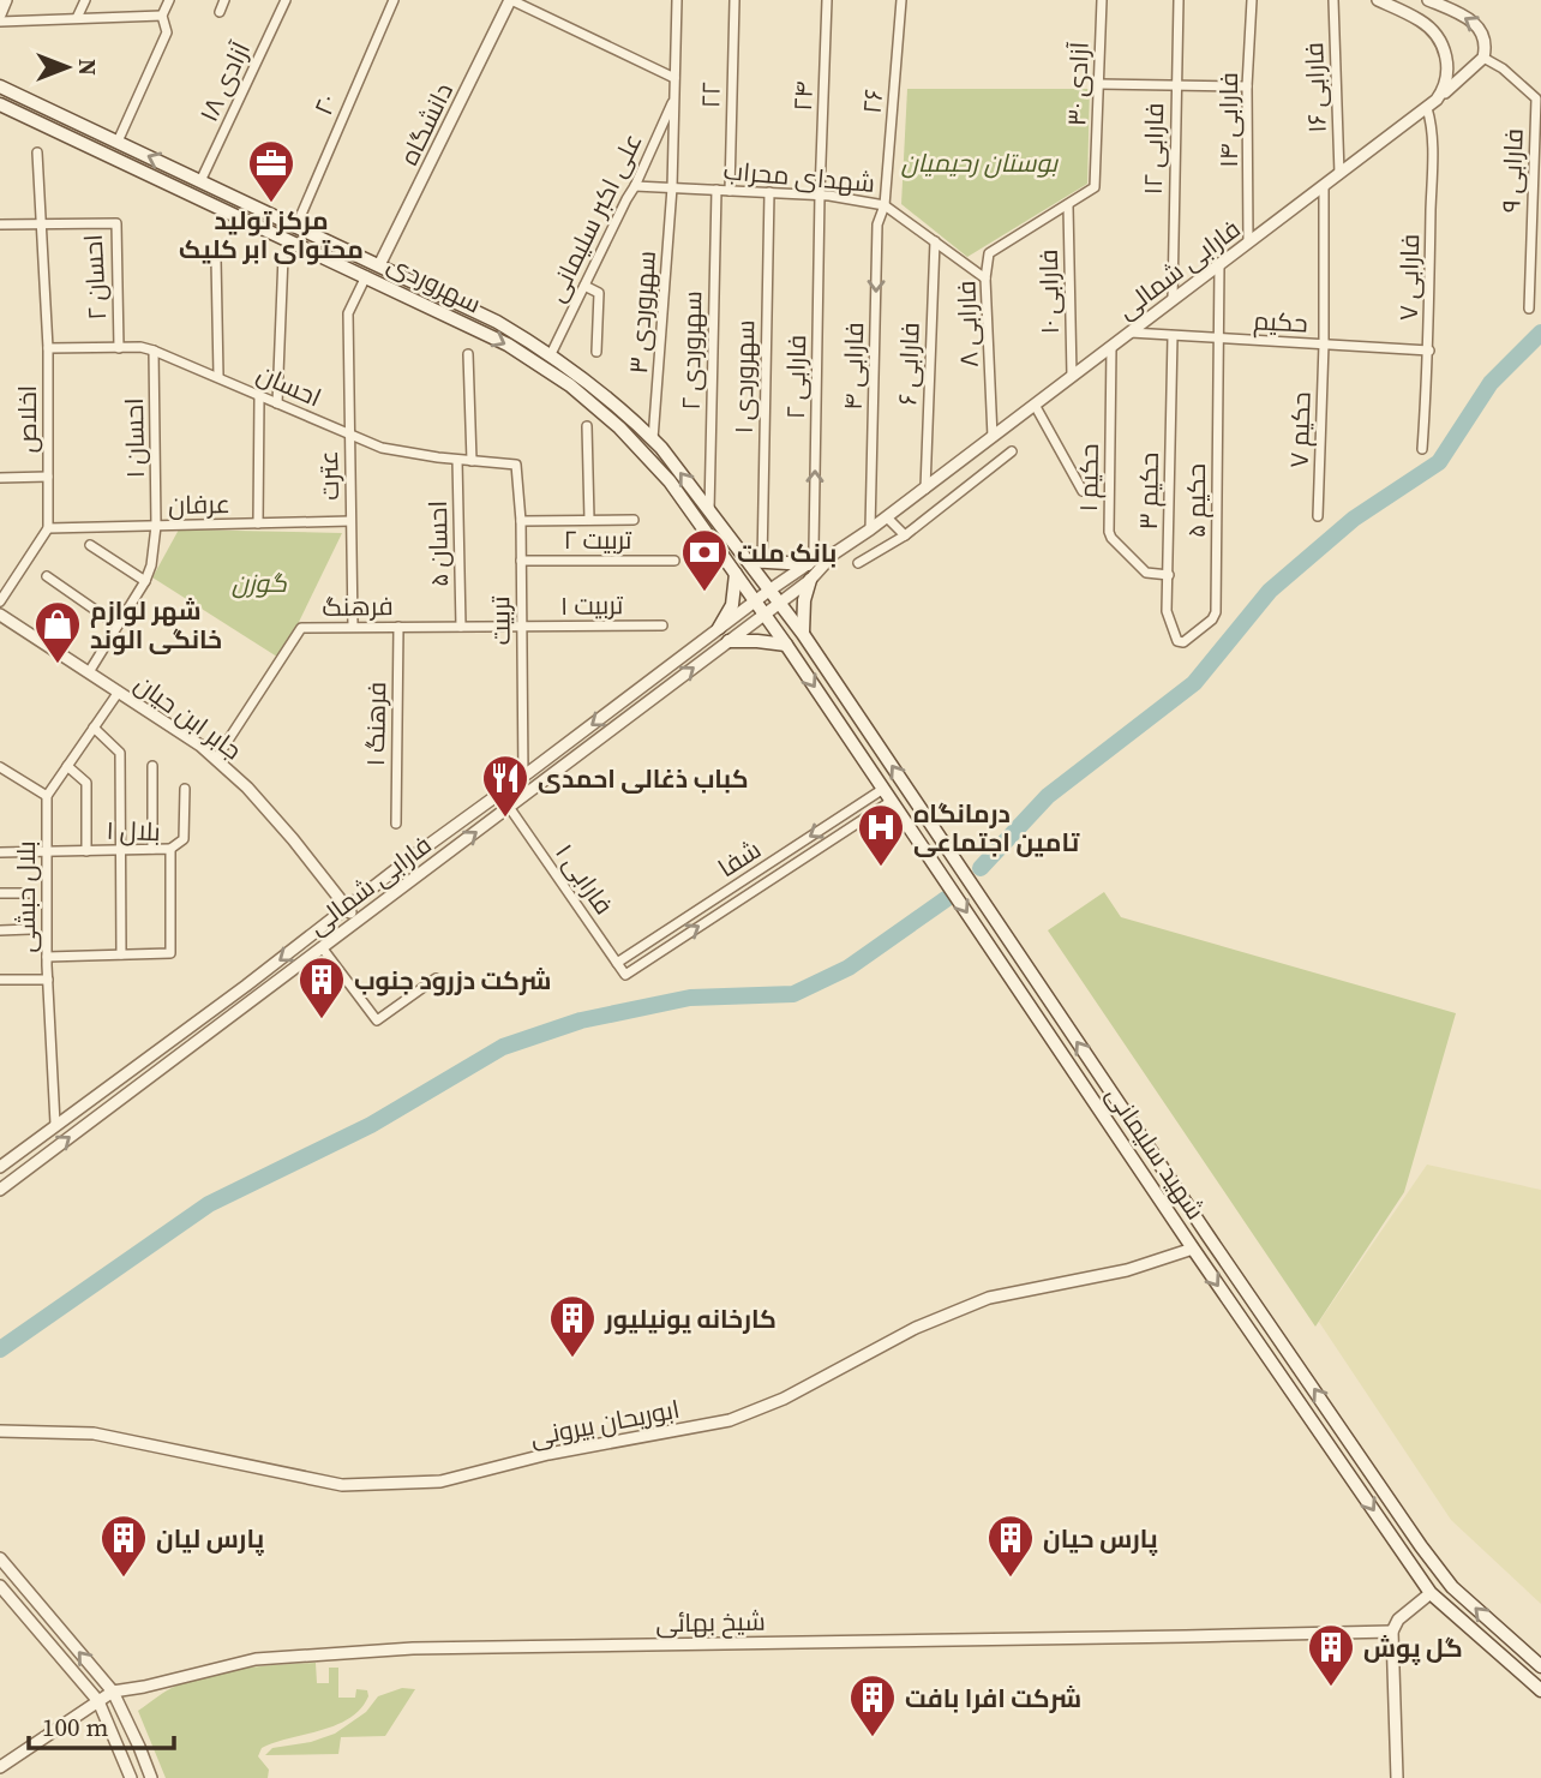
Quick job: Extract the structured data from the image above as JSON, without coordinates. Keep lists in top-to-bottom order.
{
  "streets": {
    "main road": ["سهروردی", "شهید سلیمانی"],
    "street": [
      "آزادی ۱۸",
      "آزادی ۳۰",
      "فارابی ۱۶",
      "۲۲",
      "۲۴",
      "۲۶",
      "۲۰",
      "فارابی ۱۴",
      "دانشگاه",
      "فارابی ۱۲",
      "فارابی ۹",
      "شهدای محراب",
      "علی اکبر سلیمانی",
      "فارابی شمالی",
      "احسان ۲",
      "فارابی ۷",
      "فارابی ۱۰",
      "سهروردی ۳",
      "حکیم",
      "فارابی ۸",
      "سهروردی ۲",
      "فارابی ۶",
      "فارابی ۴",
      "سهروردی ۱",
      "فارابی ۲",
      "احسان",
      "اخلاص",
      "حکیم ۷",
      "احسان ۱",
      "عترت",
      "حکیم ۱",
      "حکیم ۳",
      "حکیم ۵",
      "عرفان",
      "تربیت ۲",
      "احسان ۵",
      "تربیت ۱",
      "فرهنگ",
      "تربیت",
      "جابر ابن حیان",
      "فرهنگ ۱",
      "بلال ۱",
      "شفا",
      "فارابی ۱",
      "بلال حبشی",
      "ابوریحان بیرونی",
      "شیخ بهائی"
    ]
  },
  "crossings": [
    ["آزادی ۱۸", "سهروردی"],
    ["آزادی ۳۰", "فارابی ۱۰"],
    ["آزادی ۳۰", "فارابی ۸"],
    ["فارابی ۱۶", "فارابی شمالی"],
    ["۲۲", "شهدای محراب"],
    ["۲۴", "شهدای محراب"],
    ["۲۴", "فارابی ۲"],
    ["۲۶", "شهدای محراب"],
    ["۲۶", "فارابی ۴"],
    ["۲۰", "سهروردی"],
    ["فارابی ۱۴", "فارابی شمالی"],
    ["دانشگاه", "سهروردی"],
    ["فارابی ۱۲", "فارابی شمالی"],
    ["فارابی ۹", "فارابی شمالی"],
    ["شهدای محراب", "علی اکبر سلیمانی"],
    ["شهدای محراب", "سهروردی ۳"],
    ["شهدای محراب", "فارابی ۸"],
    ["شهدای محراب", "سهروردی ۲"],
    ["شهدای محراب", "فارابی ۶"],
    ["شهدای محراب", "فارابی ۴"],
    ["شهدای محراب", "سهروردی ۱"],
    ["شهدای محراب", "فارابی ۲"],
    ["علی اکبر سلیمانی", "سهروردی"],
    ["علی اکبر سلیمانی", "سهروردی ۳"],
    ["فارابی شمالی", "فارابی ۷"],
    ["فارابی شمالی", "سهروردی"],
    ["فارابی شمالی", "فارابی ۱۰"],
    ["فارابی شمالی", "حکیم"],
    ["فارابی شمالی", "فارابی ۸"],
    ["فارابی شمالی", "فارابی ۶"],
    ["فارابی شمالی", "فارابی ۴"],
    ["فارابی شمالی", "فارابی ۲"],
    ["فارابی شمالی", "حکیم ۷"],
    ["فارابی شمالی", "حکیم ۱"],
    ["فارابی شمالی", "حکیم ۵"],
    ["فارابی شمالی", "تربیت"],
    ["فارابی شمالی", "جابر ابن حیان"],
    ["فارابی شمالی", "فارابی ۱"],
    ["فارابی شمالی", "بلال حبشی"],
    ["فارابی شمالی", "شهید سلیمانی"],
    ["احسان ۲", "احسان"],
    ["احسان ۲", "اخلاص"],
    ["فارابی ۷", "حکیم"],
    ["سهروردی", "سهروردی ۳"],
    ["سهروردی", "سهروردی ۲"],
    ["سهروردی", "عترت"],
    ["سهروردی", "شهید سلیمانی"],
    ["فارابی ۱۰", "فارابی ۸"],
    ["حکیم", "حکیم ۷"],
    ["حکیم", "حکیم ۳"],
    ["حکیم", "حکیم ۵"],
    ["احسان", "اخلاص"],
    ["احسان", "احسان ۱"],
    ["احسان", "عترت"],
    ["احسان", "احسان ۵"],
    ["احسان", "تربیت"],
    ["اخلاص", "عرفان"],
    ["احسان ۱", "عرفان"],
    ["احسان ۱", "جابر ابن حیان"],
    ["عترت", "عرفان"],
    ["عترت", "فرهنگ"],
    ["حکیم ۱", "حکیم ۳"],
    ["حکیم ۳", "حکیم ۵"],
    ["تربیت ۲", "تربیت"],
    ["احسان ۵", "فرهنگ"],
    ["تربیت ۱", "فرهنگ"],
    ["تربیت ۱", "تربیت"],
    ["فرهنگ", "تربیت"],
    ["فرهنگ", "جابر ابن حیان"],
    ["فرهنگ", "فرهنگ ۱"],
    ["بلال ۱", "بلال حبشی"],
    ["شفا", "فارابی ۱"],
    ["شفا", "شهید سلیمانی"],
    ["شهید سلیمانی", "ابوریحان بیرونی"]
  ],
  "one_way": ["فارابی ۴", "فارابی ۲"],
  "parks": ["بوستان رحیمیان", "گوزن"],
  "places": {
    "office": ["مرکز تولید محتوای ابر کلیک"],
    "bank": ["بانک ملت"],
    "shop": ["شهر لوازم خانگی الوند"],
    "restaurant": ["کباب ذغالی احمدی"],
    "hospital": ["درمانگاه تامین اجتماعی"],
    "building": [
      "شرکت دزرود جنوب",
      "کارخانه یونیلیور",
      "پارس لیان",
      "پارس حیان",
      "گل پوش",
      "شرکت افرا بافت"
    ]
  },
  "scale_bar": "100 m",
  "north": "right"
}
